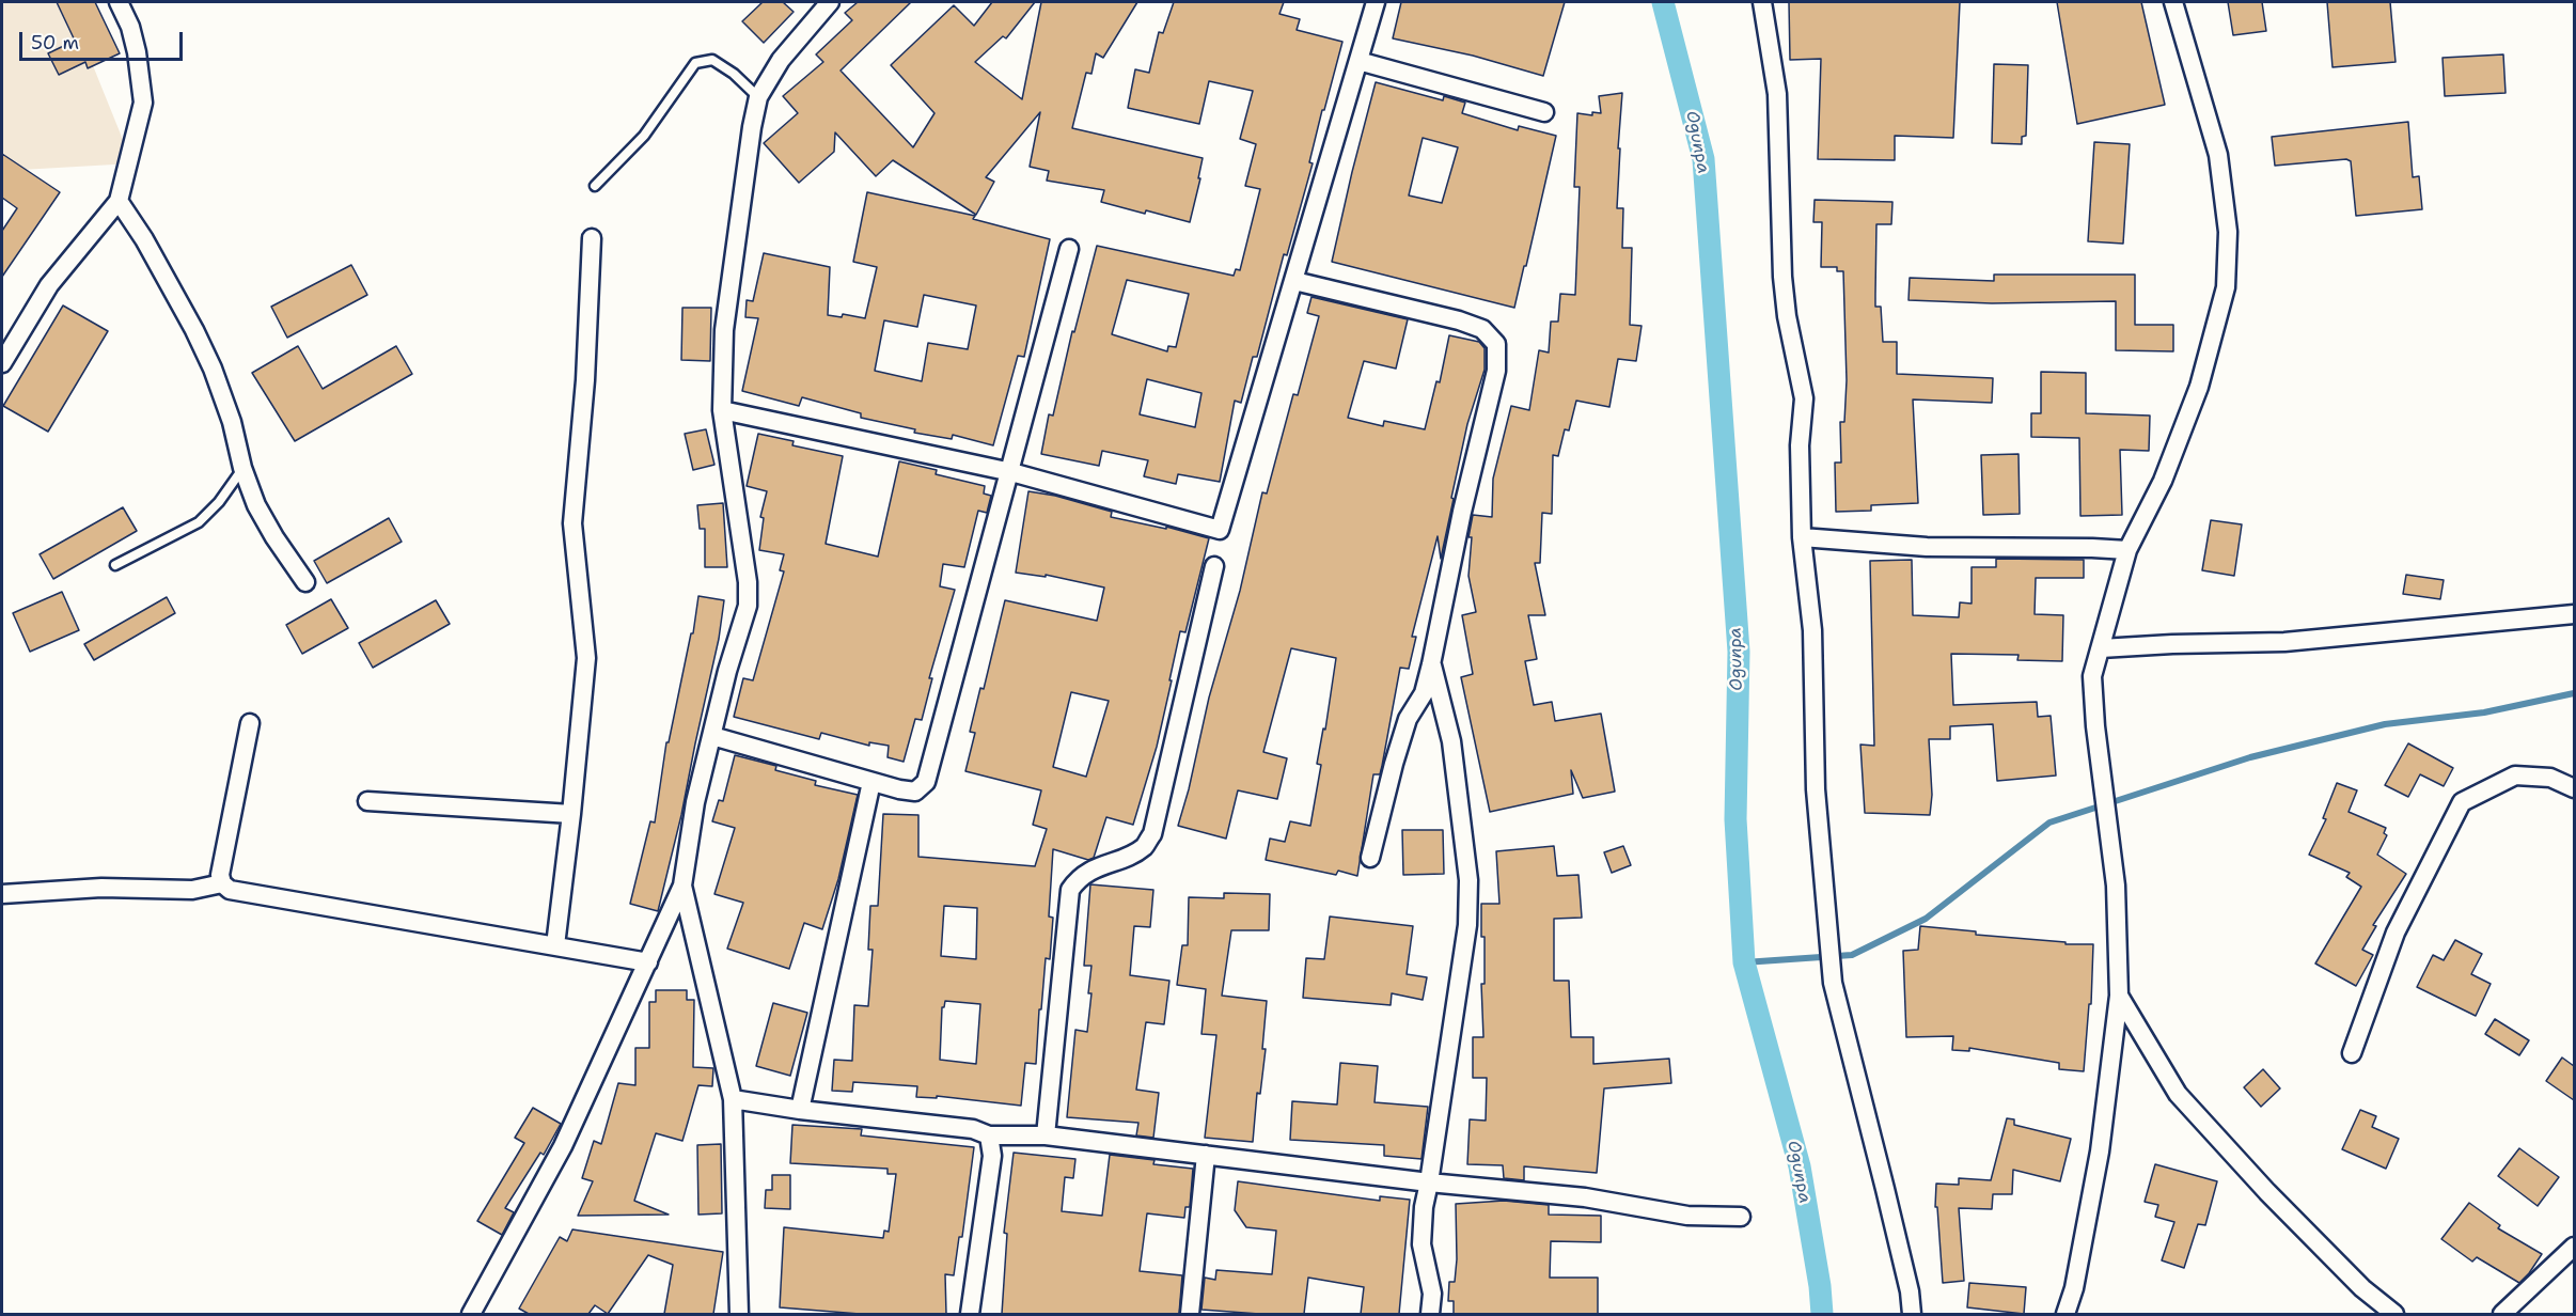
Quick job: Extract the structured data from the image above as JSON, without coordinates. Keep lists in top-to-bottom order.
{
  "water": ["Ogunpa"],
  "scale_bar": "50 m"
}
